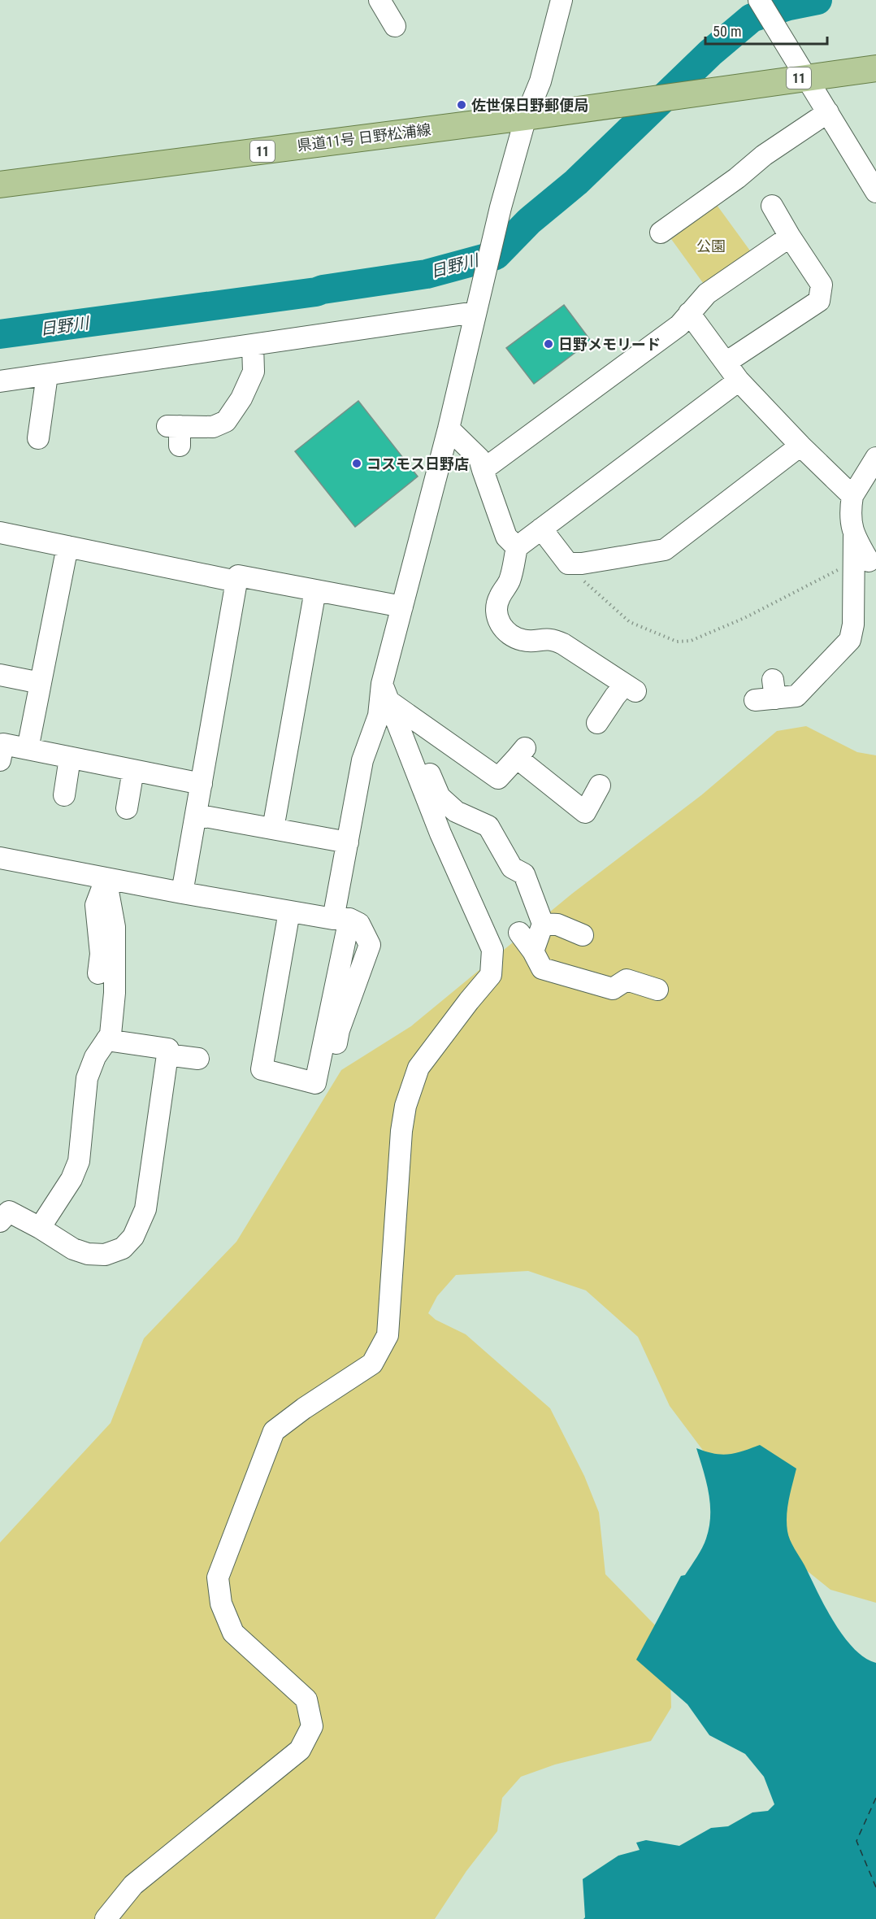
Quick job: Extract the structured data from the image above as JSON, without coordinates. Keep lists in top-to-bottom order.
{
  "streets": {
    "main road": ["11", "県道11号 日野松浦線"]
  },
  "crossings": [
    ["11", "県道11号 日野松浦線"]
  ],
  "water": ["日野川"],
  "parks": ["公園"],
  "places": ["佐世保日野郵便局", "日野メモリード", "コスモス日野店"],
  "scale_bar": "50 m"
}
